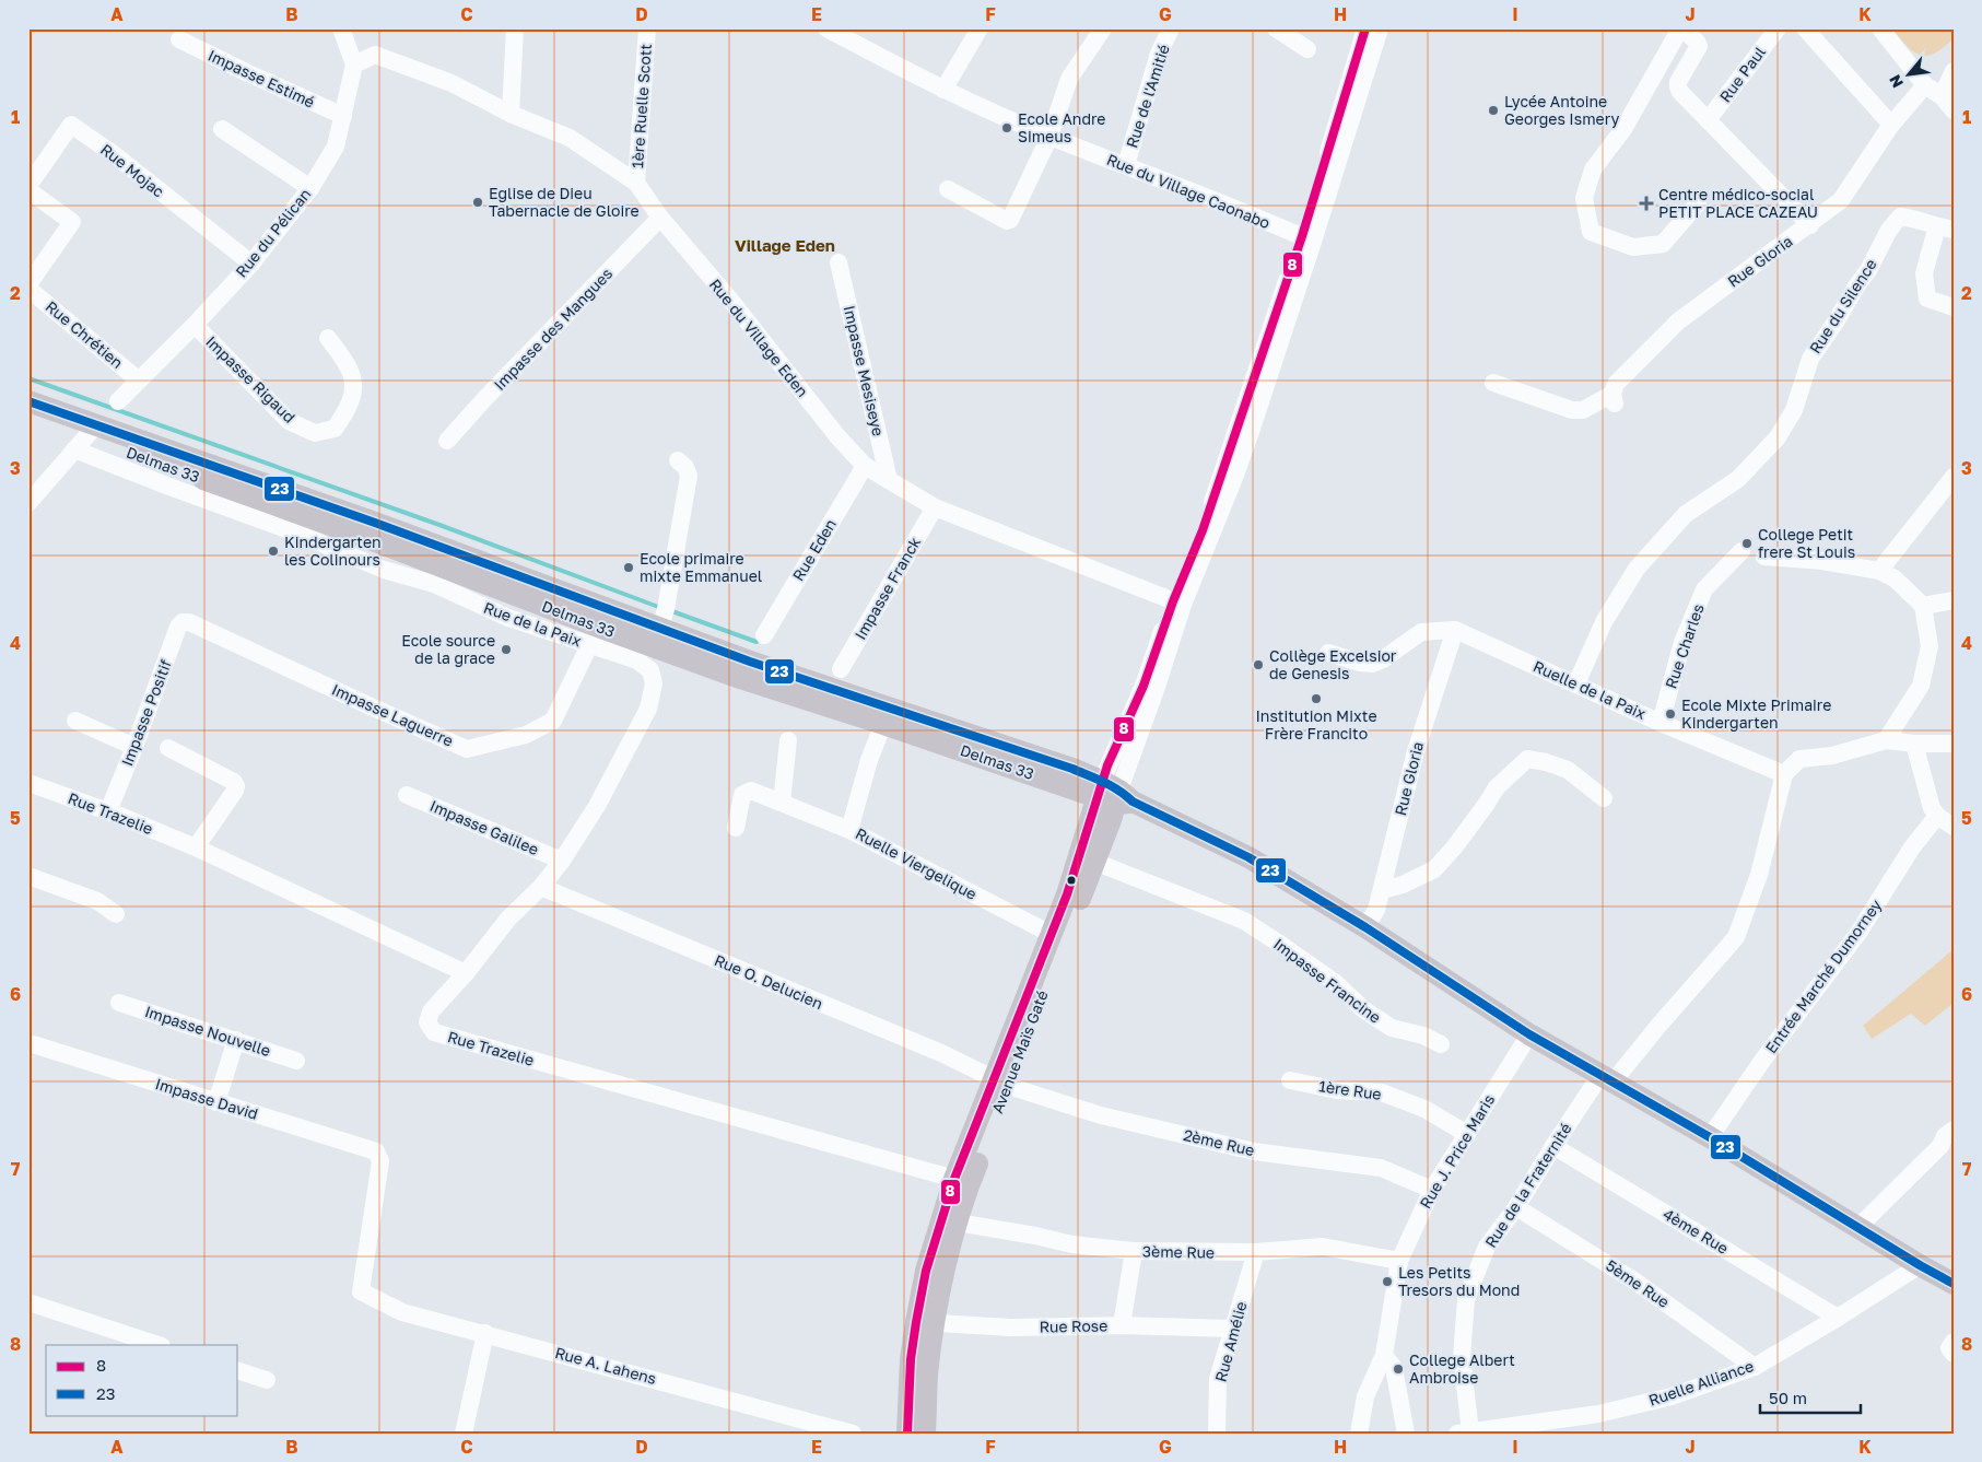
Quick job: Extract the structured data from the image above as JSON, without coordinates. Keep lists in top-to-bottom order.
{
  "streets": {
    "main road": ["Delmas 33", "Avenue Maïs Gaté"],
    "street": [
      "Rue Paul",
      "Impasse Estimé",
      "Rue de l'Amitié",
      "1ère Ruelle Scott",
      "Rue Mojac",
      "Rue du Village Caonabo",
      "Rue du Pélican",
      "Rue Gloria",
      "Rue du Silence",
      "Impasse des Mangues",
      "Rue Chrétien",
      "Rue du Village Eden",
      "Impasse Mesiseye",
      "Impasse Rigaud",
      "Rue Eden",
      "Impasse Franck",
      "Rue de la Paix",
      "Rue Charles",
      "Ruelle de la Paix",
      "Impasse Positif",
      "Impasse Laguerre",
      "Rue Trazelie",
      "Impasse Galilee",
      "Ruelle Viergelique",
      "Entrée Marché Dumorney",
      "Impasse Francine",
      "Rue O. Delucien",
      "Impasse Nouvelle",
      "1ère Rue",
      "Impasse David",
      "2ème Rue",
      "Rue J. Price Maris",
      "Rue de la Fraternité",
      "4ème Rue",
      "3ème Rue",
      "5ème Rue",
      "Rue Rose",
      "Rue Amélie",
      "Rue A. Lahens",
      "Ruelle Alliance"
    ]
  },
  "crossings": [
    ["Impasse Estimé", "Rue du Pélican"],
    ["Rue de l'Amitié", "Rue du Village Caonabo"],
    ["1ère Ruelle Scott", "Rue du Village Eden"],
    ["Rue Mojac", "Rue du Pélican"],
    ["Rue du Village Caonabo", "Avenue Maïs Gaté"],
    ["Rue du Pélican", "Rue Chrétien"],
    ["Rue du Pélican", "Rue du Village Eden"],
    ["Rue du Pélican", "Impasse Rigaud"],
    ["Rue Gloria", "Delmas 33"],
    ["Rue Gloria", "Ruelle de la Paix"],
    ["Rue du Silence", "Ruelle de la Paix"],
    ["Impasse des Mangues", "Rue du Village Eden"],
    ["Rue du Village Eden", "Impasse Mesiseye"],
    ["Rue du Village Eden", "Rue Eden"],
    ["Rue du Village Eden", "Impasse Franck"],
    ["Rue du Village Eden", "Avenue Maïs Gaté"],
    ["Delmas 33", "Rue de la Paix"],
    ["Delmas 33", "Ruelle Viergelique"],
    ["Delmas 33", "Entrée Marché Dumorney"],
    ["Delmas 33", "Avenue Maïs Gaté"],
    ["Delmas 33", "Rue J. Price Maris"],
    ["Delmas 33", "Rue de la Fraternité"],
    ["Delmas 33", "Ruelle Alliance"],
    ["Rue de la Paix", "Impasse Laguerre"],
    ["Rue de la Paix", "Rue Trazelie"],
    ["Rue de la Paix", "Impasse Galilee"],
    ["Rue de la Paix", "Rue O. Delucien"],
    ["Rue Charles", "Ruelle de la Paix"],
    ["Ruelle de la Paix", "Rue de la Fraternité"],
    ["Impasse Positif", "Impasse Laguerre"],
    ["Impasse Positif", "Rue Trazelie"],
    ["Rue Trazelie", "Avenue Maïs Gaté"],
    ["Ruelle Viergelique", "Avenue Maïs Gaté"],
    ["Impasse Francine", "Avenue Maïs Gaté"],
    ["Rue O. Delucien", "Avenue Maïs Gaté"],
    ["Rue O. Delucien", "2ème Rue"],
    ["Avenue Maïs Gaté", "2ème Rue"],
    ["Avenue Maïs Gaté", "3ème Rue"],
    ["Avenue Maïs Gaté", "Rue Rose"],
    ["1ère Rue", "Rue J. Price Maris"],
    ["Impasse David", "Rue A. Lahens"],
    ["2ème Rue", "Rue J. Price Maris"],
    ["Rue J. Price Maris", "3ème Rue"],
    ["Rue de la Fraternité", "4ème Rue"],
    ["Rue de la Fraternité", "5ème Rue"],
    ["Rue de la Fraternité", "Ruelle Alliance"],
    ["4ème Rue", "Ruelle Alliance"],
    ["3ème Rue", "Rue Amélie"],
    ["5ème Rue", "Ruelle Alliance"],
    ["Rue Rose", "Rue Amélie"]
  ],
  "districts": ["Village Eden"],
  "places": {
    "other": [
      "Lycée Antoine Georges Ismery",
      "Ecole Andre Simeus",
      "Eglise de Dieu Tabernacle de Gloire",
      "College Petit frere St Louis",
      "Kindergarten les Colinours",
      "Ecole primaire mixte Emmanuel",
      "Ecole source de la grace",
      "Collège Excelsior de Genesis",
      "Institution Mixte Frère Francito",
      "Ecole Mixte Primaire Kindergarten",
      "Les Petits Tresors du Mond",
      "College Albert Ambroise"
    ],
    "health": ["Centre médico-social PETIT PLACE CAZEAU"]
  },
  "lines": ["transit line 8", "transit line 23"],
  "legend": ["8", "23"],
  "scale_bar": "50 m",
  "north": "bottom left",
  "grid": {
    "columns": [
      "A",
      "B",
      "C",
      "D",
      "E",
      "F",
      "G",
      "H",
      "I",
      "J",
      "K"
    ],
    "rows": [
      "1",
      "2",
      "3",
      "4",
      "5",
      "6",
      "7",
      "8"
    ]
  }
}
